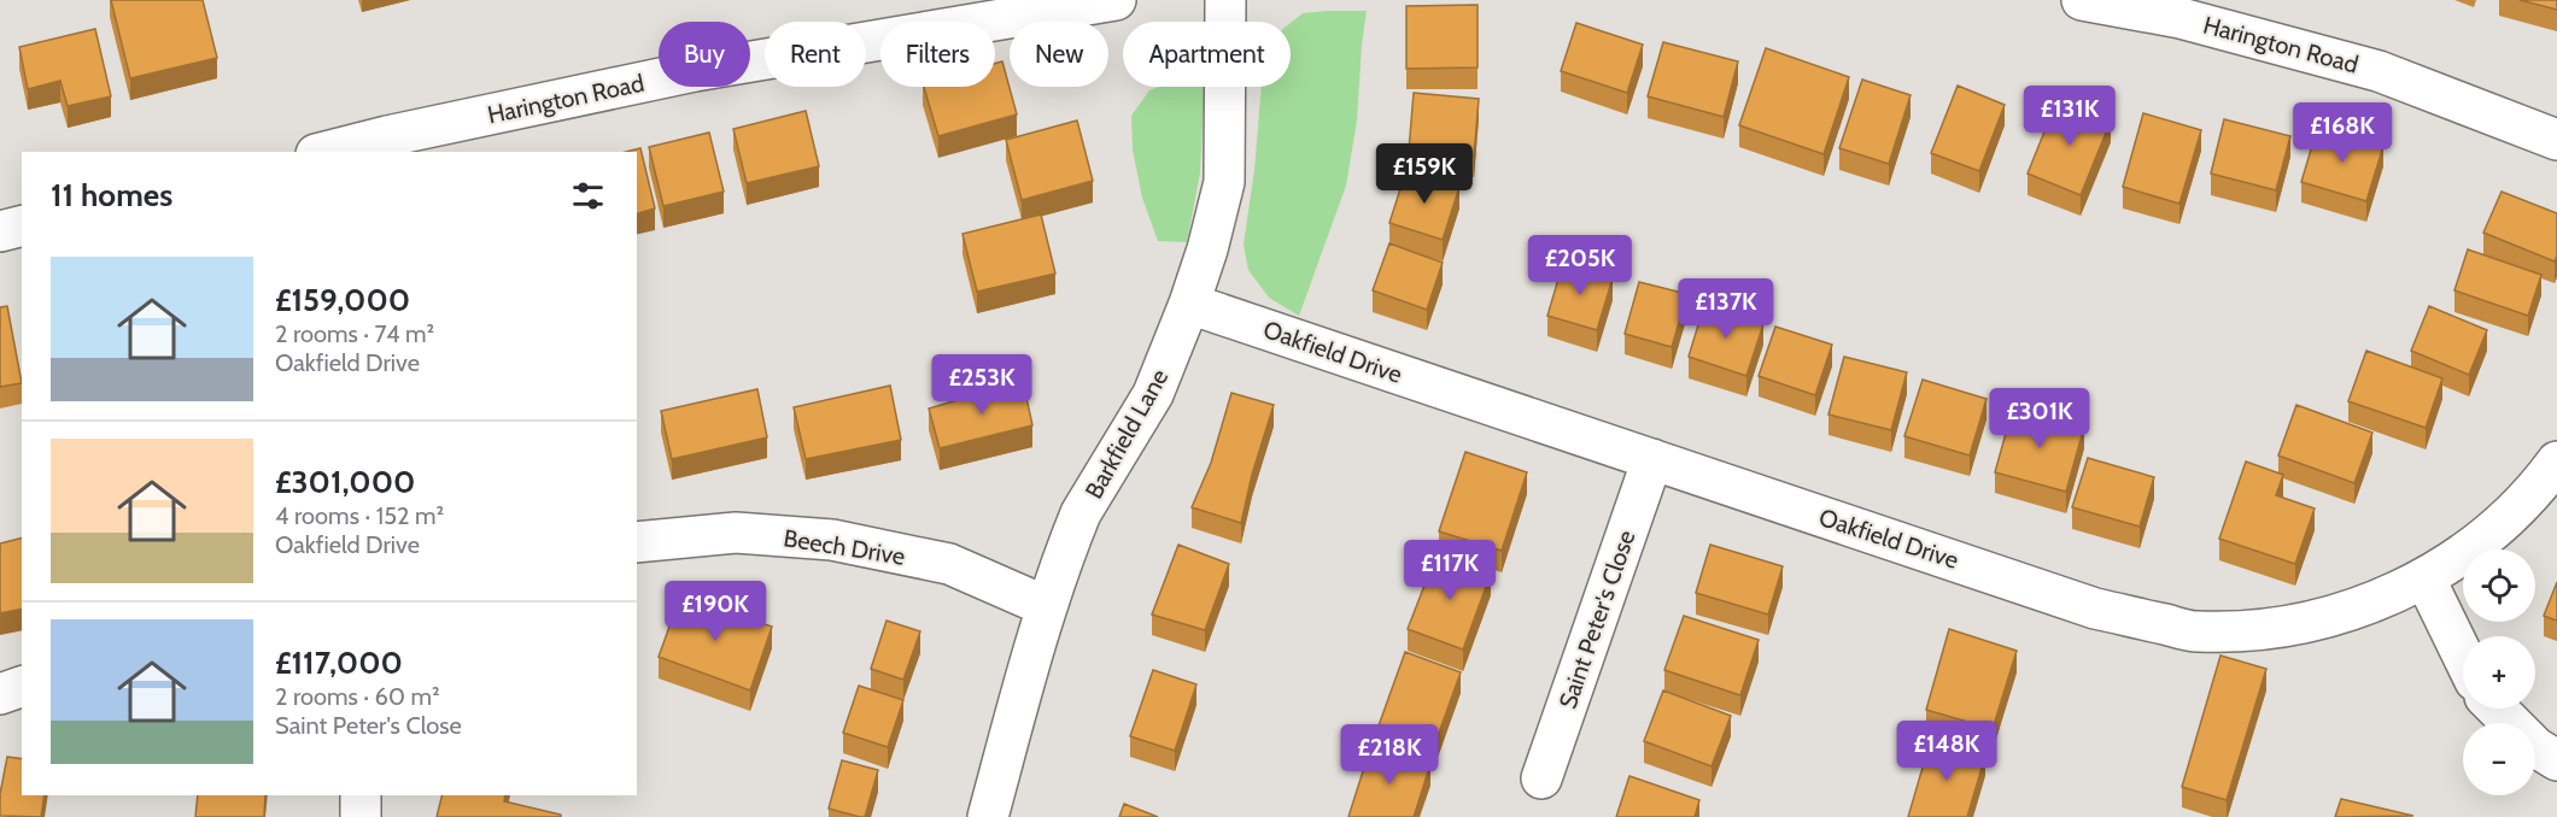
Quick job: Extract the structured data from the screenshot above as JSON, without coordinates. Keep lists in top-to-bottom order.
{
  "streets": {
    "street": [
      "Harington Road",
      "Oakfield Drive",
      "Barkfield Lane",
      "Beech Drive",
      "Saint Peter's Close"
    ]
  },
  "crossings": [
    ["Oakfield Drive", "Barkfield Lane"],
    ["Oakfield Drive", "Saint Peter's Close"],
    ["Barkfield Lane", "Beech Drive"]
  ],
  "page": {
    "chip": [
      "Buy",
      "Rent",
      "Filters",
      "New",
      "Apartment"
    ],
    "price": [
      "£131K",
      "£168K",
      "£159K",
      "£205K",
      "£137K",
      "£253K",
      "£301K",
      "£117K",
      "£190K",
      "£148K",
      "£218K"
    ],
    "heading": "11 homes",
    "list": [
      {
        "name": "£159,000",
        "note": "2 rooms · 74 m² · Oakfield Drive"
      },
      {
        "name": "£301,000",
        "note": "4 rooms · 152 m² · Oakfield Drive"
      },
      {
        "name": "£117,000",
        "note": "2 rooms · 60 m² · Saint Peter's Close"
      }
    ],
    "map_buttons": ["+", "−"]
  }
}
